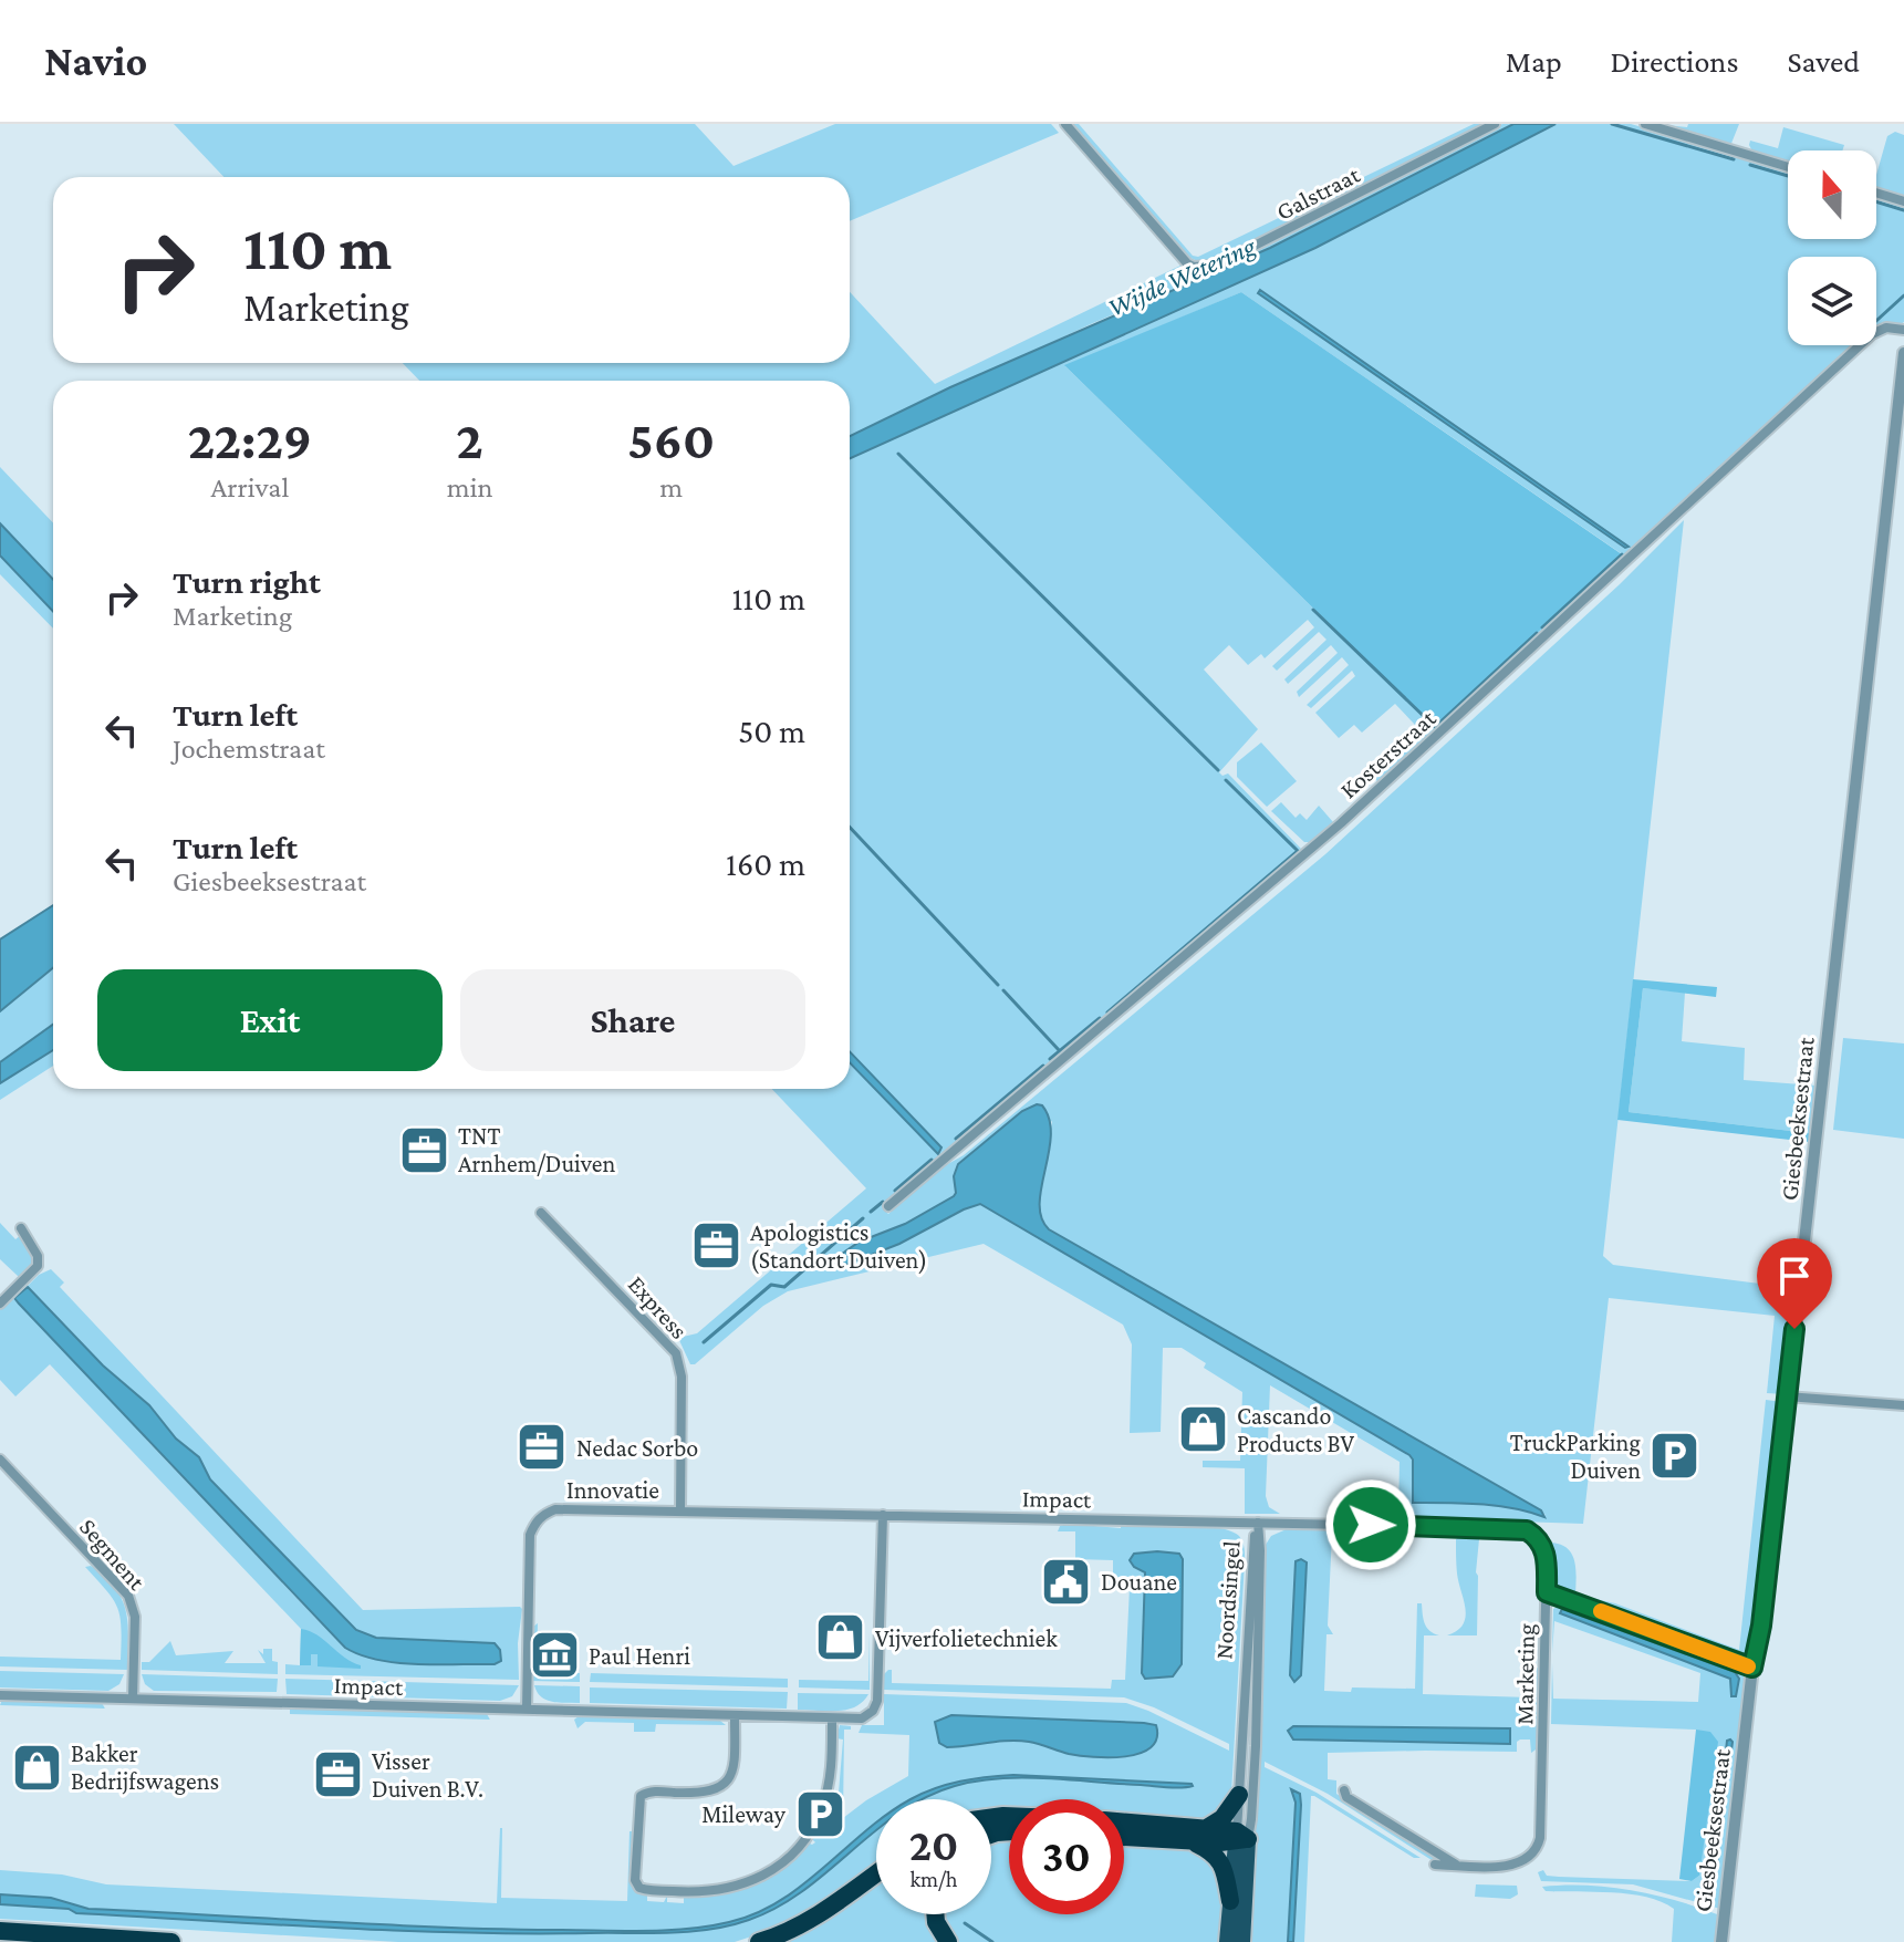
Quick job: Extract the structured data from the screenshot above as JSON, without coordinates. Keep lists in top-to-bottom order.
{
  "streets": {
    "main road": ["Noordsingel"],
    "street": [
      "Galstraat",
      "Kosterstraat",
      "Giesbeeksestraat",
      "Express",
      "Innovatie",
      "Impact",
      "Segment",
      "Marketing"
    ]
  },
  "crossings": [
    ["Express", "Innovatie"],
    ["Innovatie", "Impact"],
    ["Impact", "Segment"],
    ["Impact", "Noordsingel"],
    ["Impact", "Marketing"],
    ["Noordsingel", "Marketing"]
  ],
  "water": ["Wijde Wetering"],
  "places": {
    "office": [
      "TNT Arnhem/Duiven",
      "Apologistics (Standort Duiven)",
      "Nedac Sorbo",
      "Visser Duiven B.V."
    ],
    "shop": ["Cascando Products BV", "Vijverfolietechniek", "Bakker Bedrijfswagens"],
    "parking": ["TruckParking Duiven", "Mileway"],
    "public building": ["Douane"],
    "museum": ["Paul Henri"]
  },
  "north": "top",
  "page": {
    "header": "Navio",
    "nav": ["Map", "Directions", "Saved"],
    "turn": ["110 m", "Marketing"],
    "eta": [
      "22:29",
      "Arrival",
      "2",
      "min",
      "560",
      "m"
    ],
    "list": [
      {
        "name": "Turn right",
        "note": "Marketing",
        "value": "110 m"
      },
      {
        "name": "Turn left",
        "note": "Jochemstraat",
        "value": "50 m"
      },
      {
        "name": "Turn left",
        "note": "Giesbeeksestraat",
        "value": "160 m"
      }
    ],
    "buttons": ["Exit", "Share"],
    "speed": "20 km/h",
    "limit": "30"
  }
}
